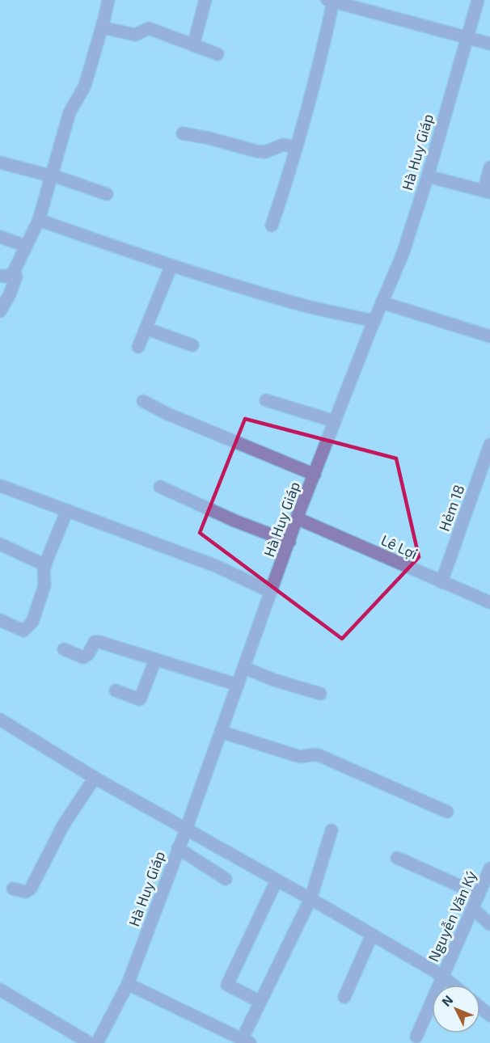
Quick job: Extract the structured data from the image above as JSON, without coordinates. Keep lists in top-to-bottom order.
{
  "streets": {
    "street": [
      "Hà Huy Giáp",
      "Hẻm 18",
      "Lê Lợi",
      "Nguyễn Văn Ký"
    ]
  },
  "crossings": [
    ["Hà Huy Giáp", "Lê Lợi"],
    ["Hẻm 18", "Lê Lợi"]
  ],
  "north": "top left"
}
